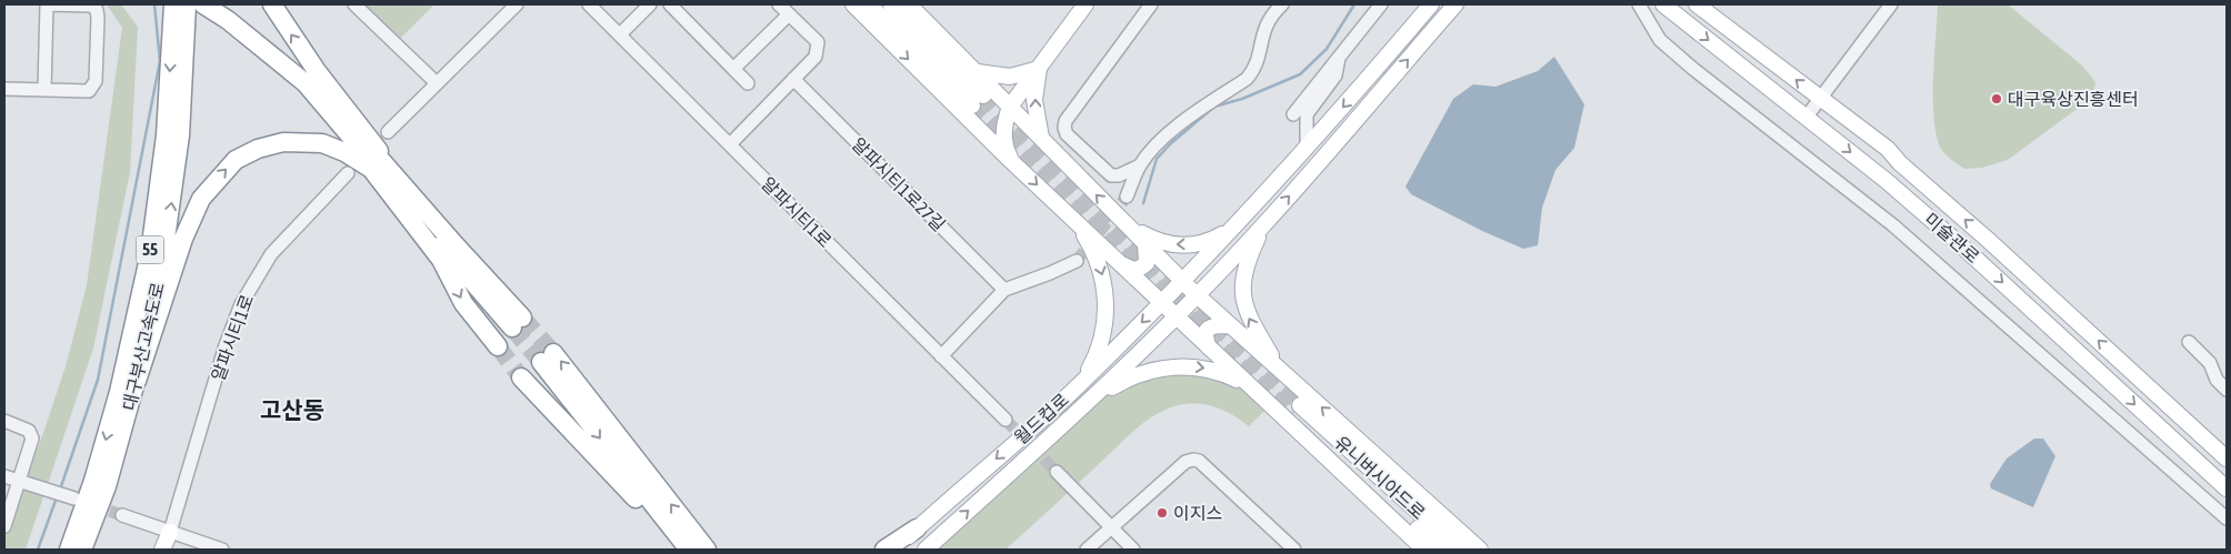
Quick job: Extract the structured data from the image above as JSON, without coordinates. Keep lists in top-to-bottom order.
{
  "streets": {
    "highway": ["55", "대구부산고속도로"],
    "main road": [
      "알파시티1로",
      "미술관로",
      "월드컵로",
      "유니버시아드로"
    ],
    "street": ["알파시티1로27길"]
  },
  "districts": ["고산동"],
  "places": ["대구육상진흥센터", "이지스"]
}
